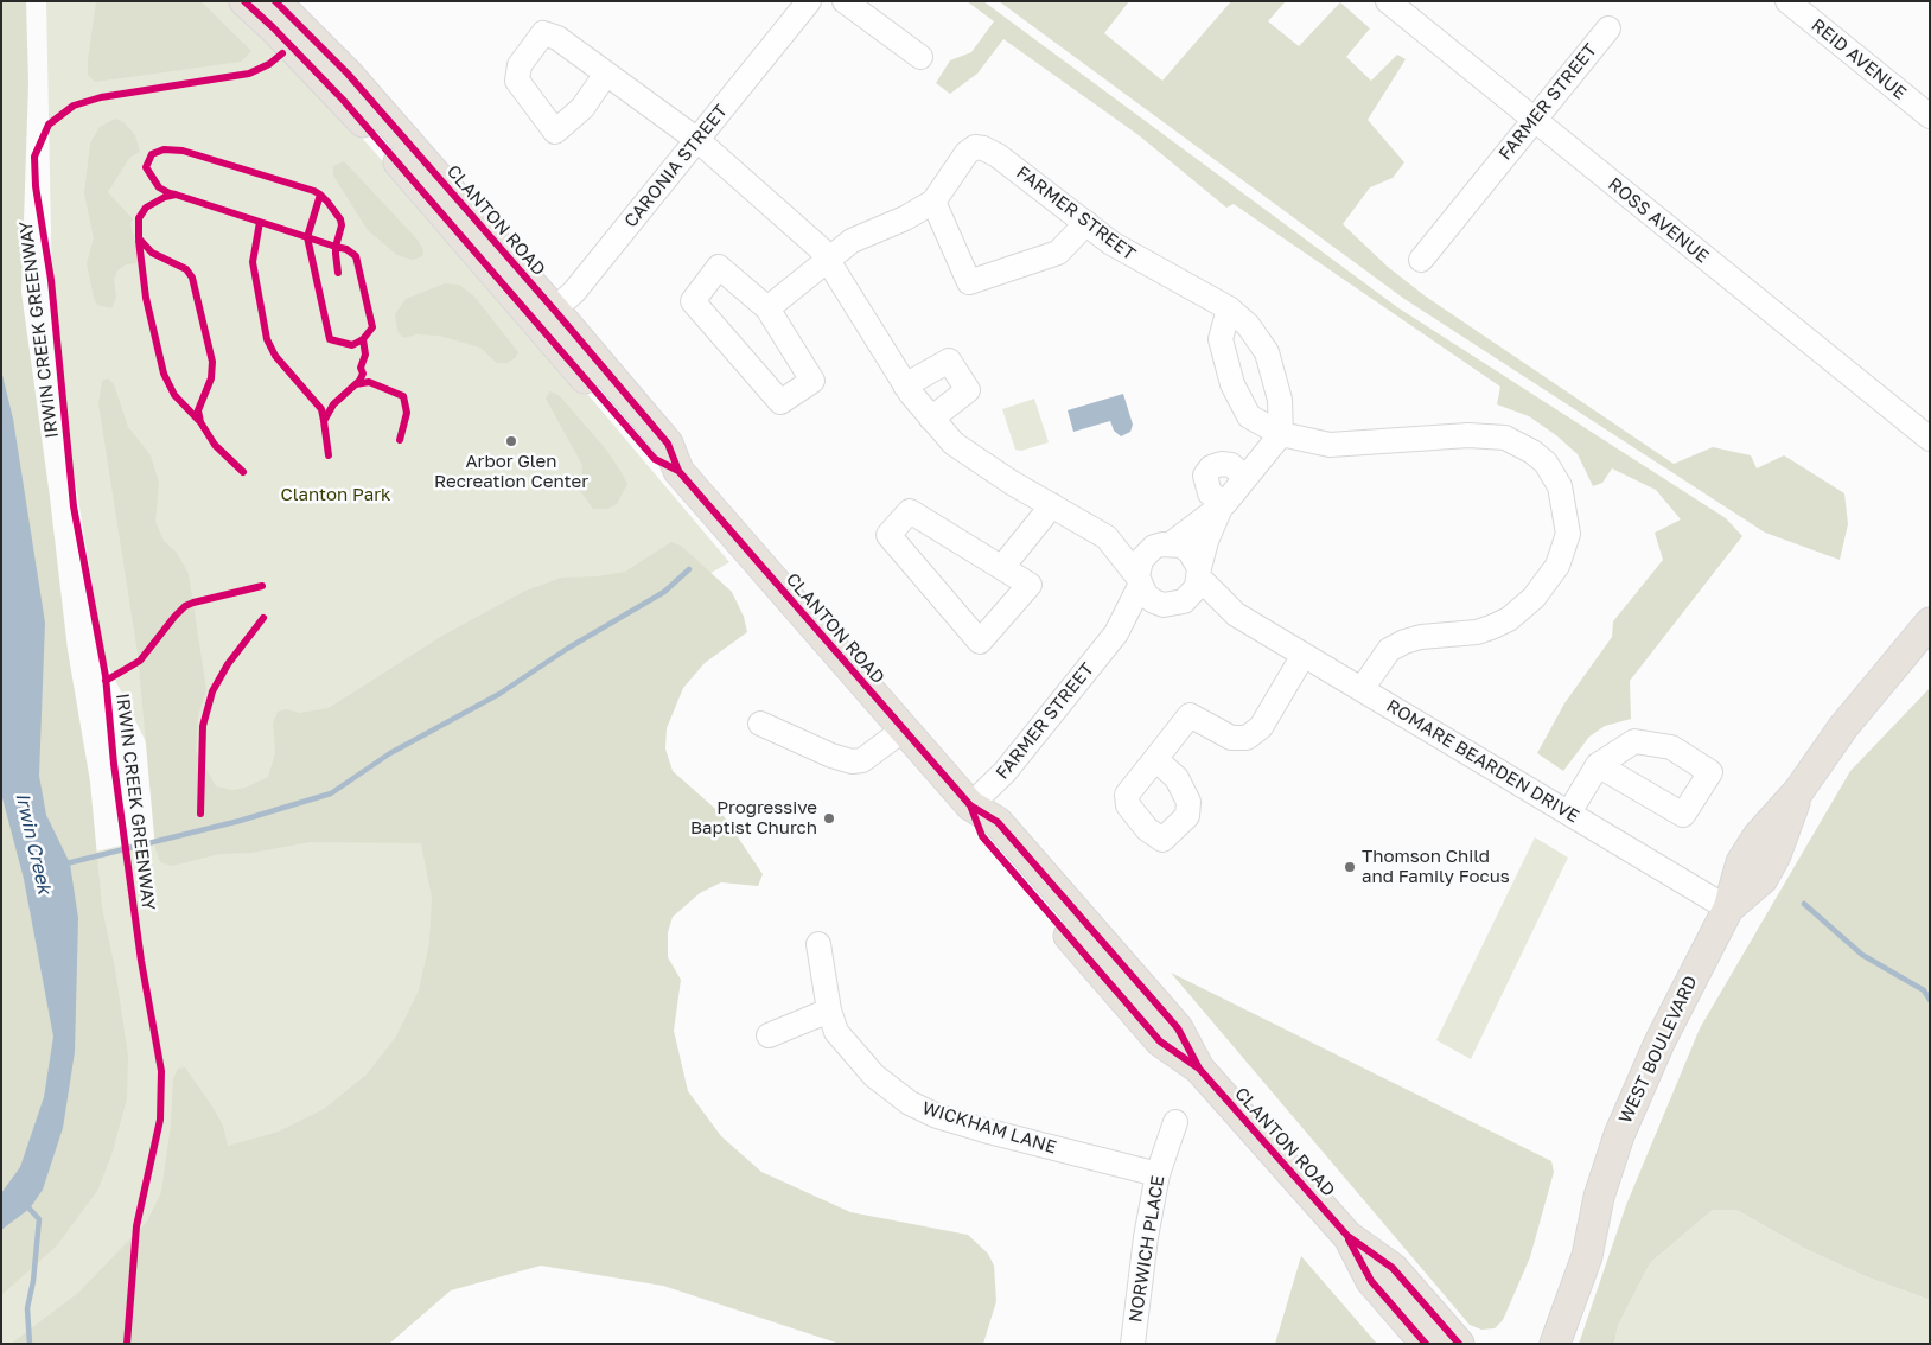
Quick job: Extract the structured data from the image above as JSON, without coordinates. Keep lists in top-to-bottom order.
{
  "streets": {
    "main road": ["CLANTON ROAD", "WEST BOULEVARD"],
    "street": [
      "REID AVENUE",
      "FARMER STREET",
      "CARONIA STREET",
      "ROSS AVENUE",
      "ROMARE BEARDEN DRIVE",
      "WICKHAM LANE",
      "NORWICH PLACE"
    ],
    "cycle path": ["IRWIN CREEK GREENWAY"]
  },
  "crossings": [
    ["FARMER STREET", "CLANTON ROAD"],
    ["FARMER STREET", "ROSS AVENUE"],
    ["FARMER STREET", "ROMARE BEARDEN DRIVE"],
    ["CARONIA STREET", "CLANTON ROAD"],
    ["ROMARE BEARDEN DRIVE", "WEST BOULEVARD"],
    ["WICKHAM LANE", "NORWICH PLACE"]
  ],
  "water": ["Irwin Creek"],
  "parks": ["Clanton Park"],
  "places": ["Arbor Glen Recreation Center", "Progressive Baptist Church", "Thomson Child and Family Focus"]
}
